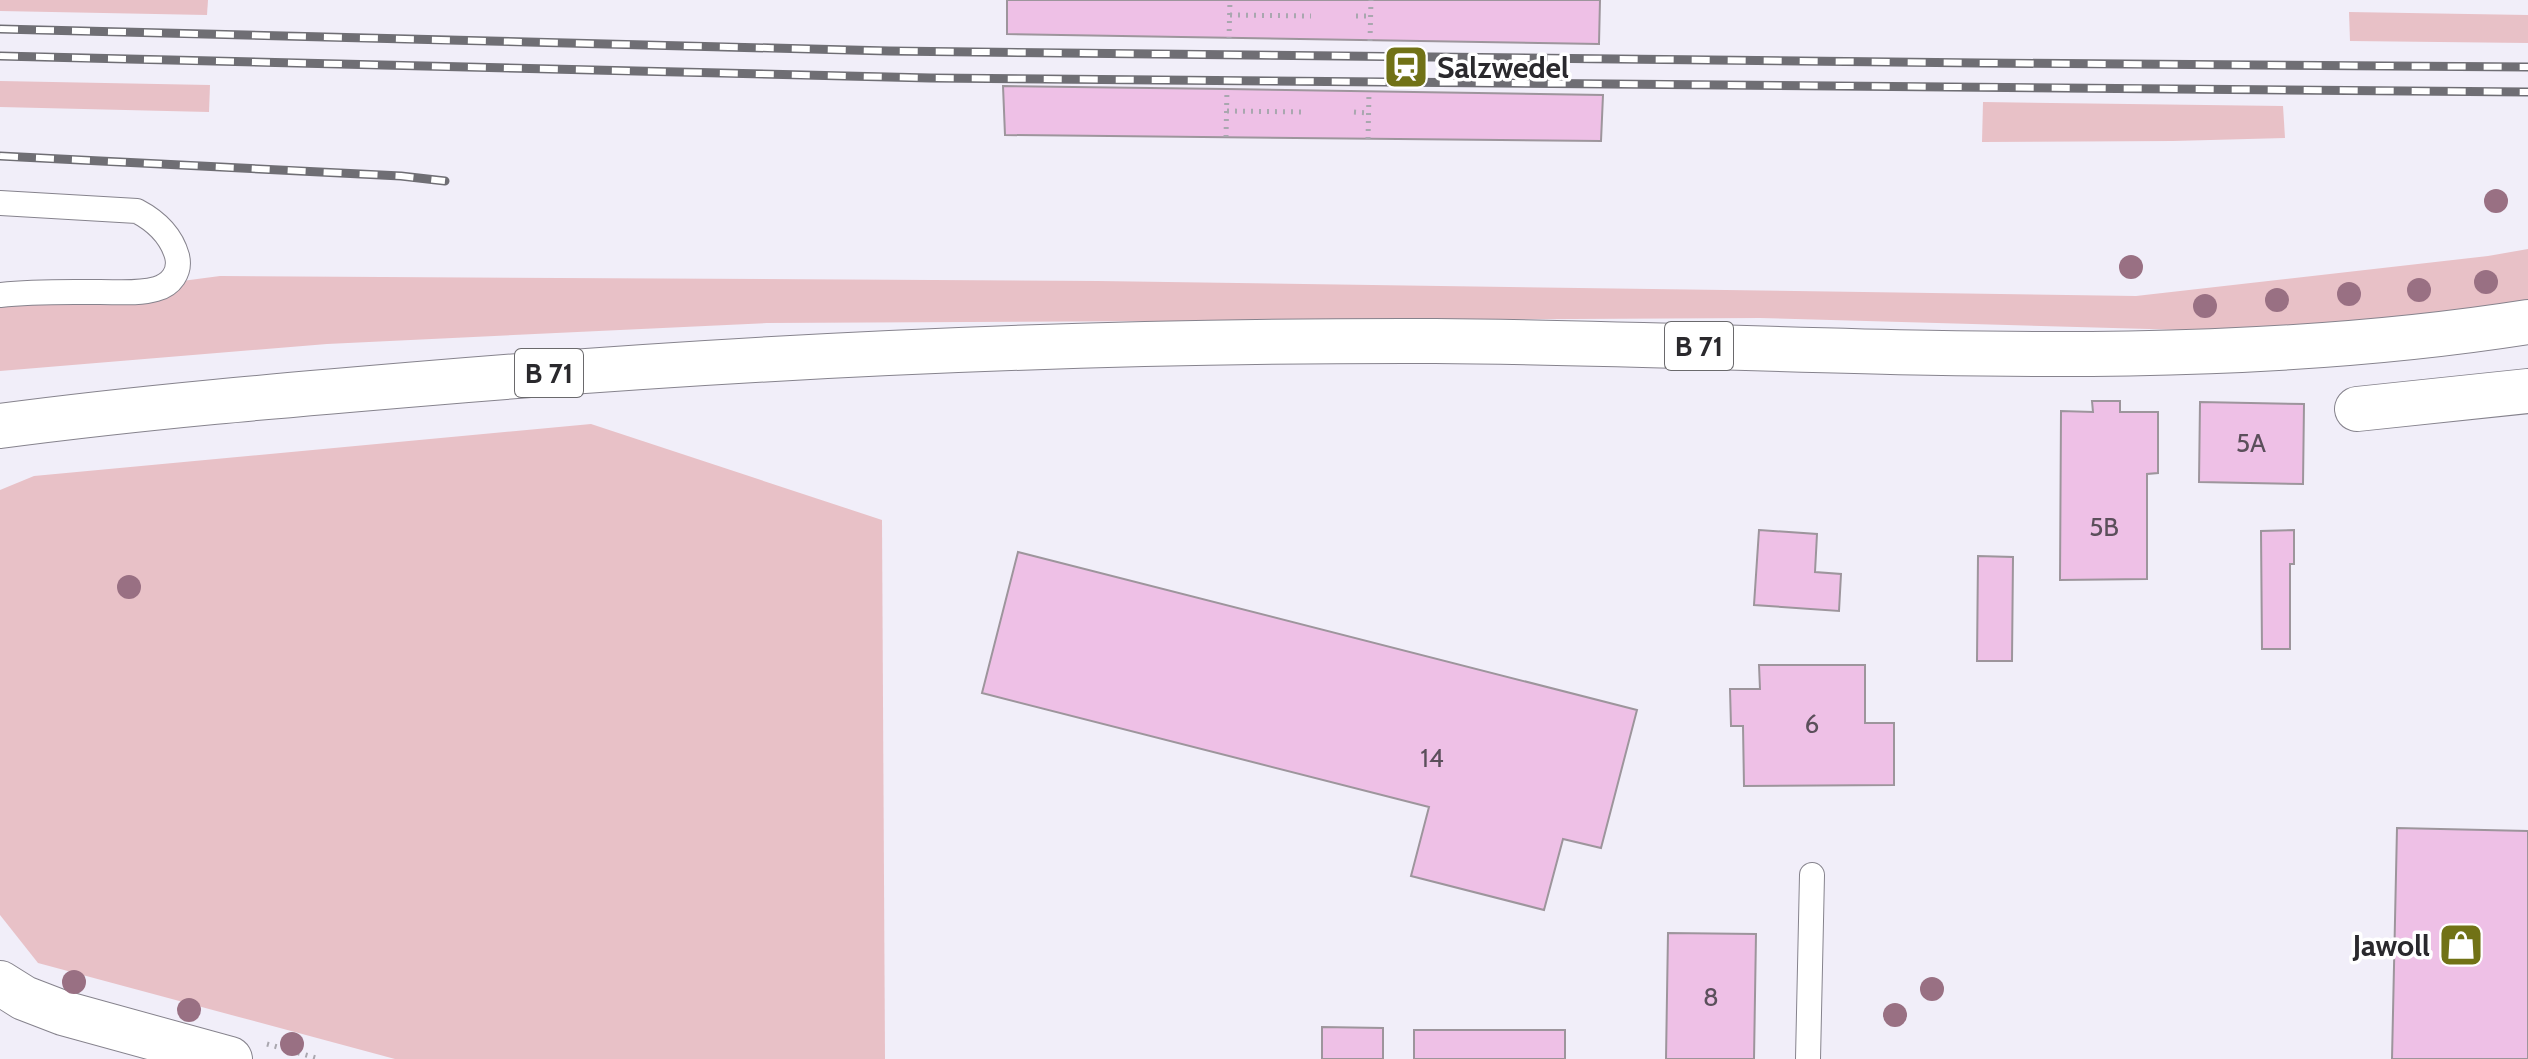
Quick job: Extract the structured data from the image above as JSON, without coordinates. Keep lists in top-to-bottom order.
{
  "streets": {
    "main road": ["B 71"]
  },
  "places": {
    "station": ["Salzwedel"],
    "shop": ["Jawoll"]
  },
  "house_numbers": [
    "5A",
    "5B",
    "6",
    "14",
    "8"
  ]
}
